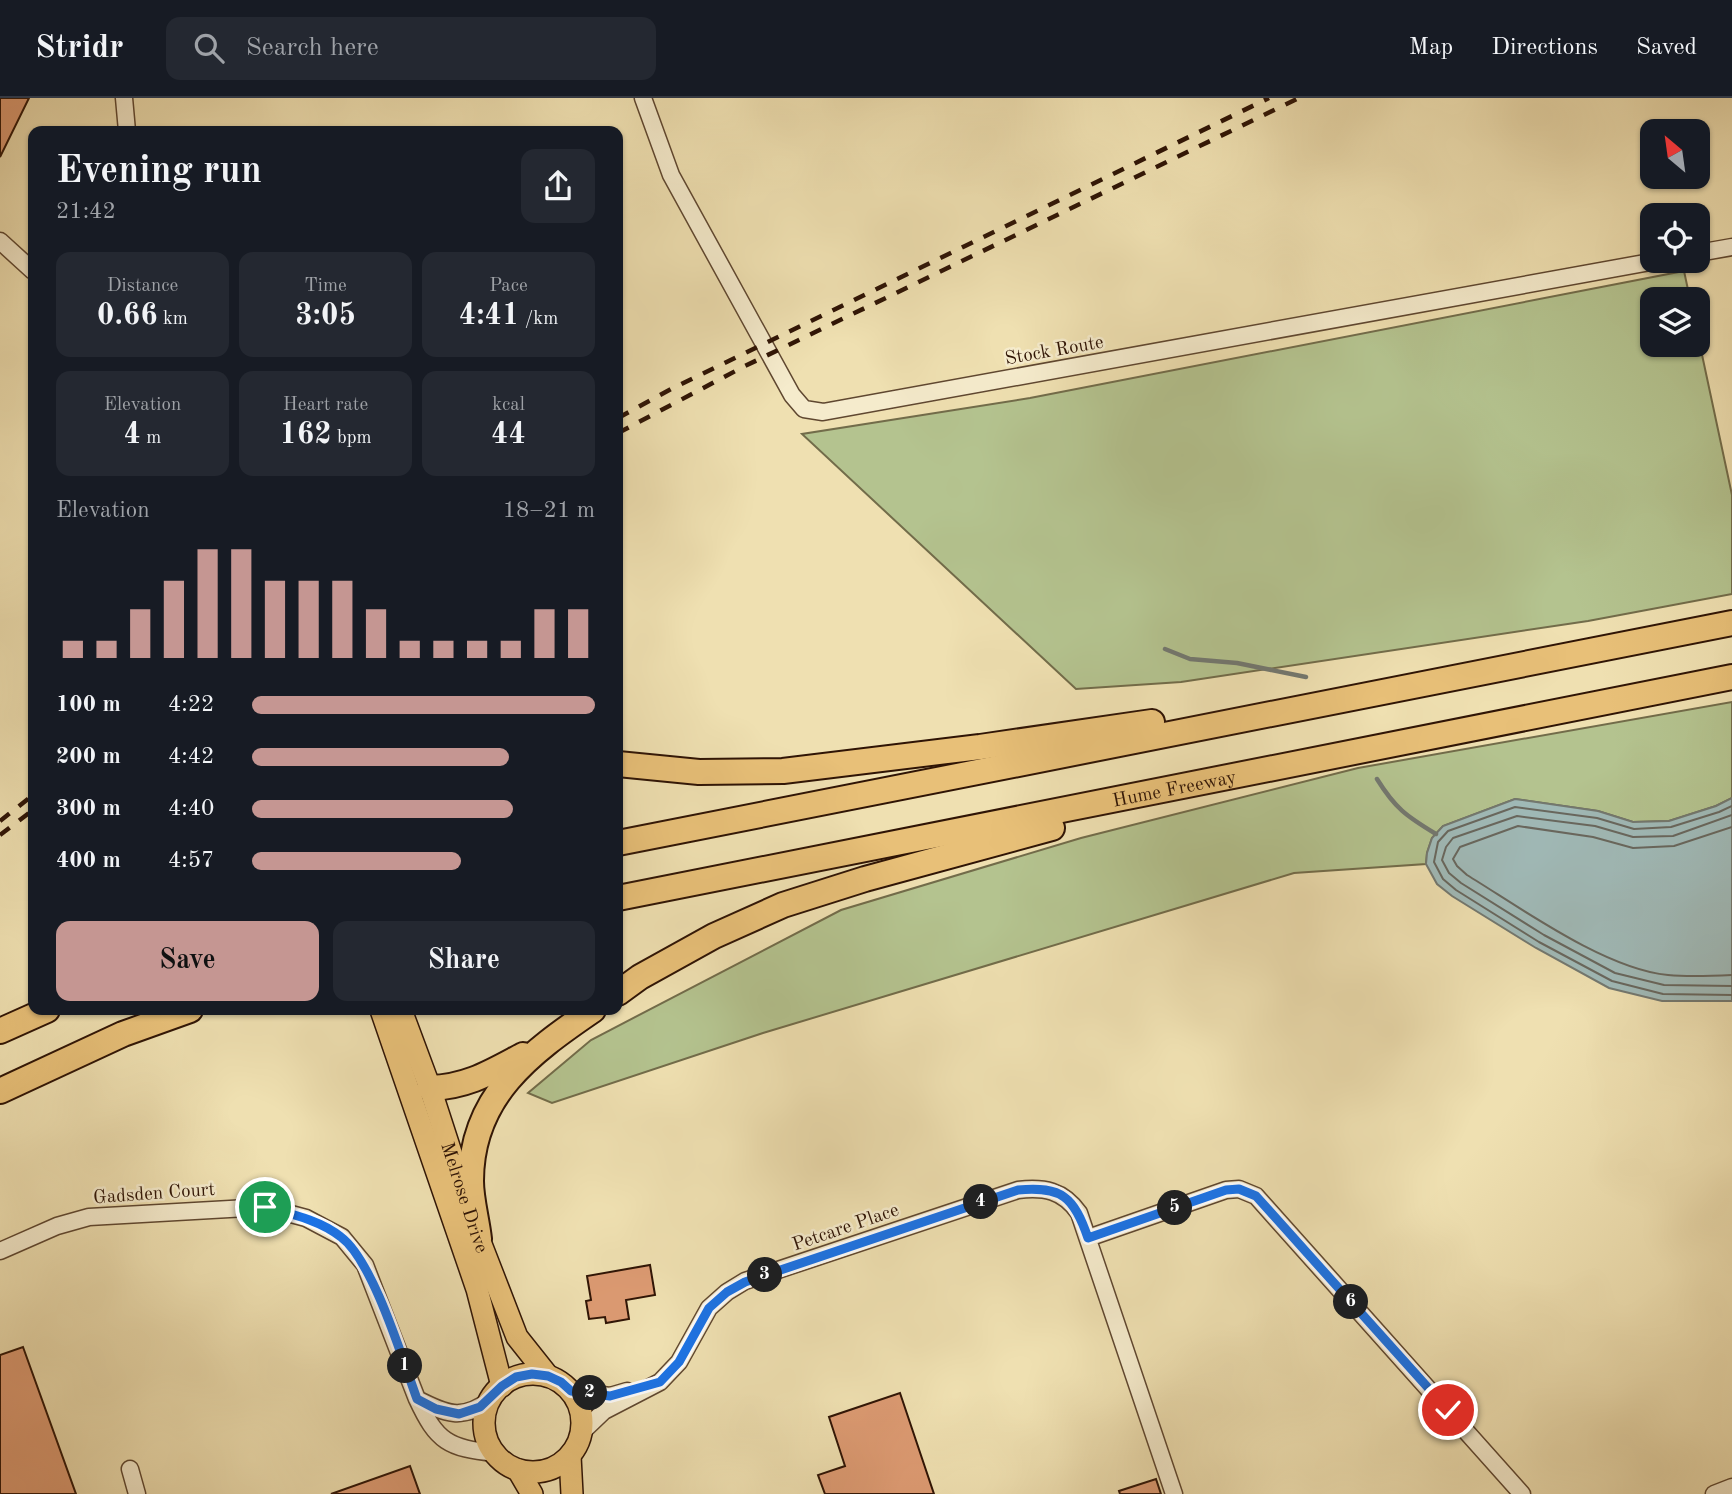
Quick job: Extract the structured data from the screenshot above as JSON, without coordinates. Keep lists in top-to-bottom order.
{
  "streets": {
    "highway": ["Hume Freeway"],
    "main road": ["Melrose Drive"],
    "street": ["Stock Route", "Gadsden Court", "Petcare Place"]
  },
  "crossings": [
    ["Gadsden Court", "Melrose Drive"],
    ["Gadsden Court", "Petcare Place"],
    ["Melrose Drive", "Petcare Place"]
  ],
  "north": "top left",
  "page": {
    "header": "Stridr",
    "search": "Search here",
    "nav": ["Map", "Directions", "Saved"],
    "heading": ["Evening run", "21:42"],
    "stats": [
      ["Distance", "0.66 km"],
      ["Time", "3:05"],
      ["Pace", "4:41 /km"],
      ["Elevation", "4 m"],
      ["Heart rate", "162 bpm"],
      ["kcal", "44"]
    ],
    "chart": ["Elevation", "18–21 m"],
    "list": [
      {
        "name": "100 m",
        "note": "4:22"
      },
      {
        "name": "200 m",
        "note": "4:42"
      },
      {
        "name": "300 m",
        "note": "4:40"
      },
      {
        "name": "400 m",
        "note": "4:57"
      }
    ],
    "buttons": ["Save", "Share"],
    "pins": [
      "4",
      "5",
      "3",
      "6",
      "1",
      "2"
    ]
  }
}
